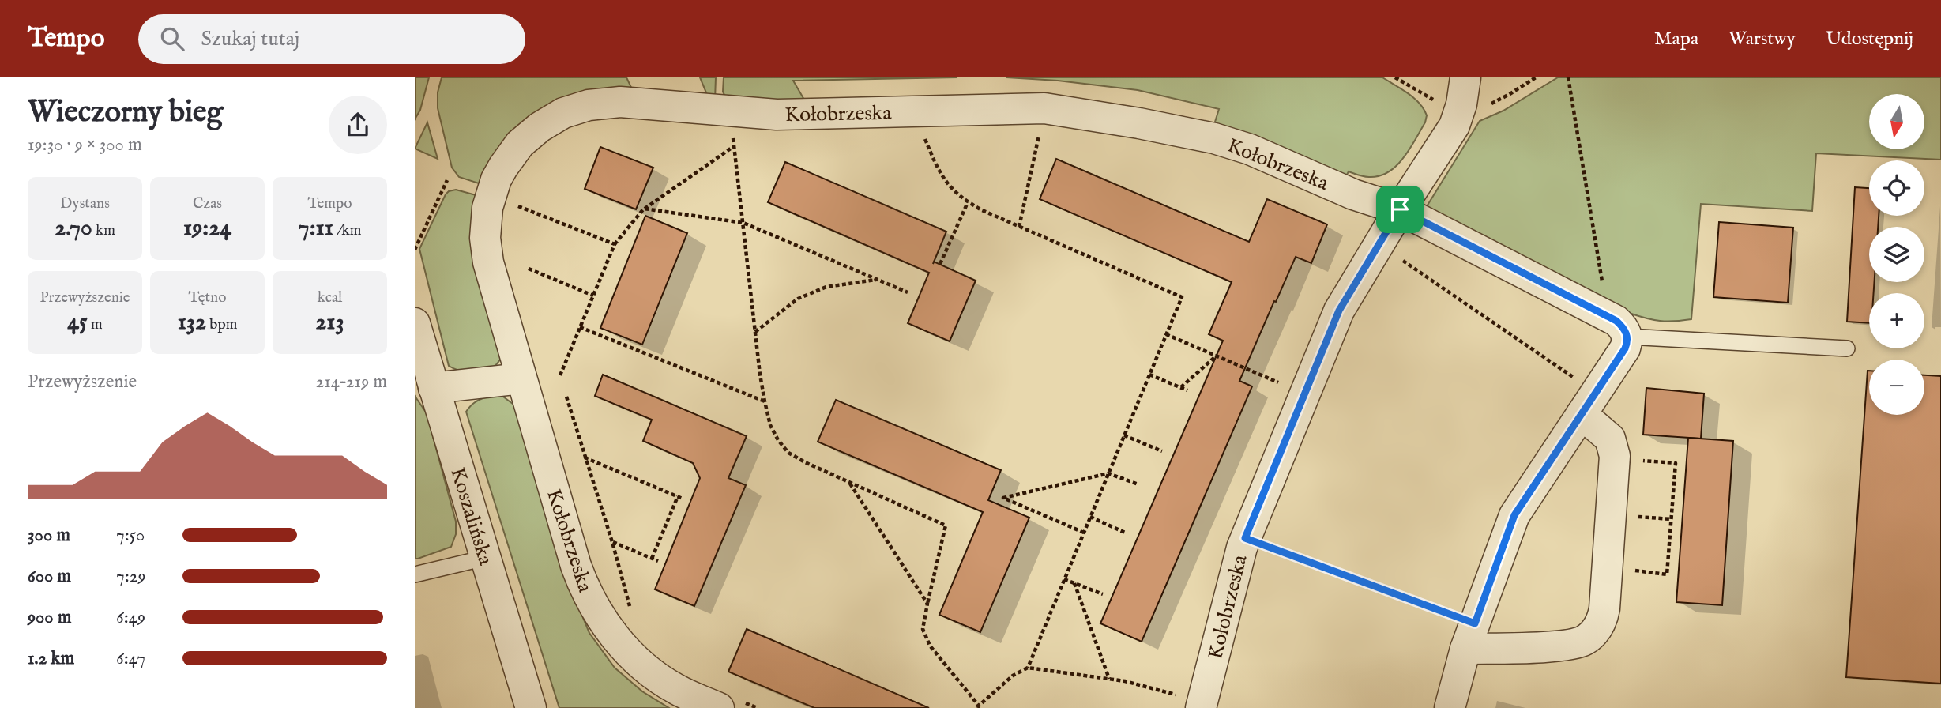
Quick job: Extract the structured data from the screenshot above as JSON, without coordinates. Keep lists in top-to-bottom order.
{
  "streets": {
    "street": ["Kołobrzeska", "Koszalińska"]
  },
  "north": "bottom",
  "page": {
    "header": "Tempo",
    "search": "Szukaj tutaj",
    "nav": ["Mapa", "Warstwy", "Udostępnij"],
    "heading": ["Wieczorny bieg", "19:30 · 9 × 300 m"],
    "map_buttons": ["+", "−"],
    "stats": [
      ["Dystans", "2.70 km"],
      ["Czas", "19:24"],
      ["Tempo", "7:11 /km"],
      ["Przewyższenie", "45 m"],
      ["Tętno", "132 bpm"],
      ["kcal", "213"]
    ],
    "chart": ["Przewyższenie", "214–219 m"],
    "list": [
      {
        "name": "300 m",
        "note": "7:50"
      },
      {
        "name": "600 m",
        "note": "7:29"
      },
      {
        "name": "900 m",
        "note": "6:49"
      },
      {
        "name": "1.2 km",
        "note": "6:47"
      }
    ]
  }
}
